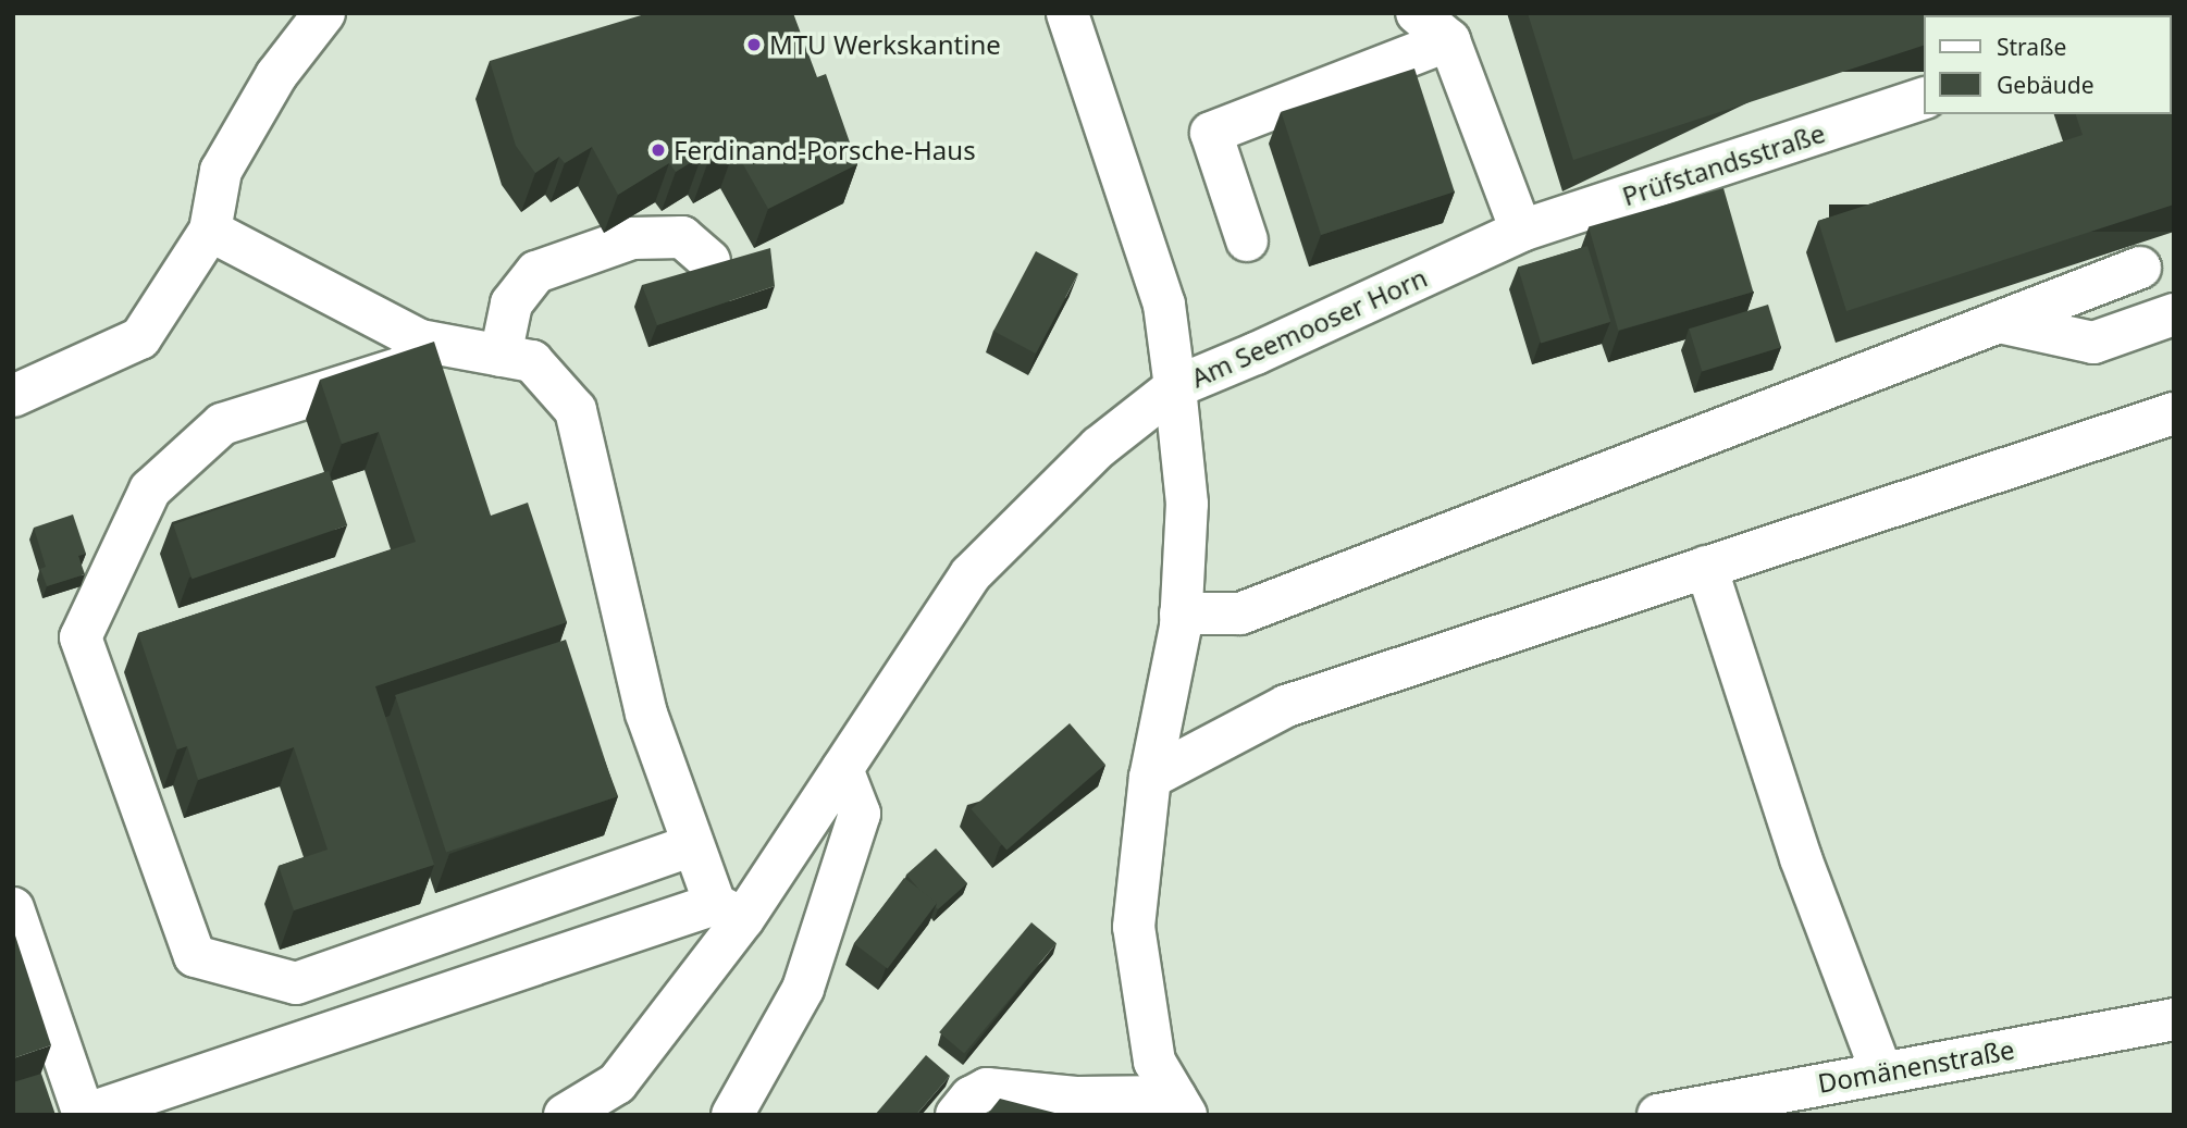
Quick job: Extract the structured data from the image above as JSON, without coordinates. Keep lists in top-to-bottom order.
{
  "streets": {
    "street": ["Prüfstandsstraße", "Am Seemooser Horn", "Domänenstraße"]
  },
  "crossings": [
    ["Prüfstandsstraße", "Am Seemooser Horn"]
  ],
  "places": ["MTU Werkskantine", "Ferdinand-Porsche-Haus"],
  "legend": ["Straße", "Gebäude"]
}
